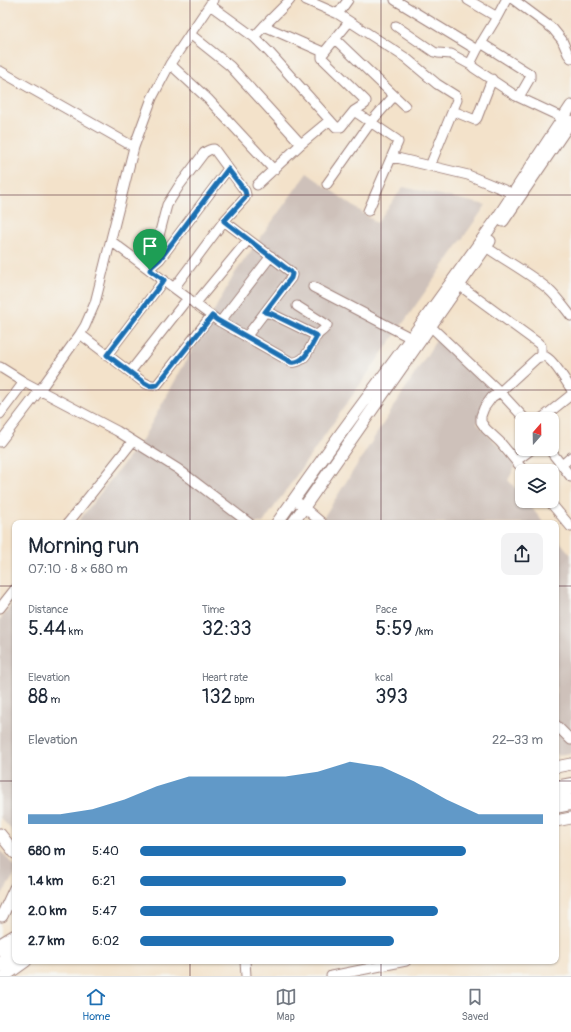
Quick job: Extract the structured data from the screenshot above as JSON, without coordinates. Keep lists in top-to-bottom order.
{
  "north": "top",
  "page": {
    "heading": ["Morning run", "07:10 · 8 × 680 m"],
    "stats": [
      ["Distance", "5.44 km"],
      ["Time", "32:33"],
      ["Pace", "5:59 /km"],
      ["Elevation", "88 m"],
      ["Heart rate", "132 bpm"],
      ["kcal", "393"]
    ],
    "chart": ["Elevation", "22–33 m"],
    "list": [
      {
        "name": "680 m",
        "note": "5:40"
      },
      {
        "name": "1.4 km",
        "note": "6:21"
      },
      {
        "name": "2.0 km",
        "note": "5:47"
      },
      {
        "name": "2.7 km",
        "note": "6:02"
      }
    ],
    "tabs": ["Home", "Map", "Saved"]
  }
}
